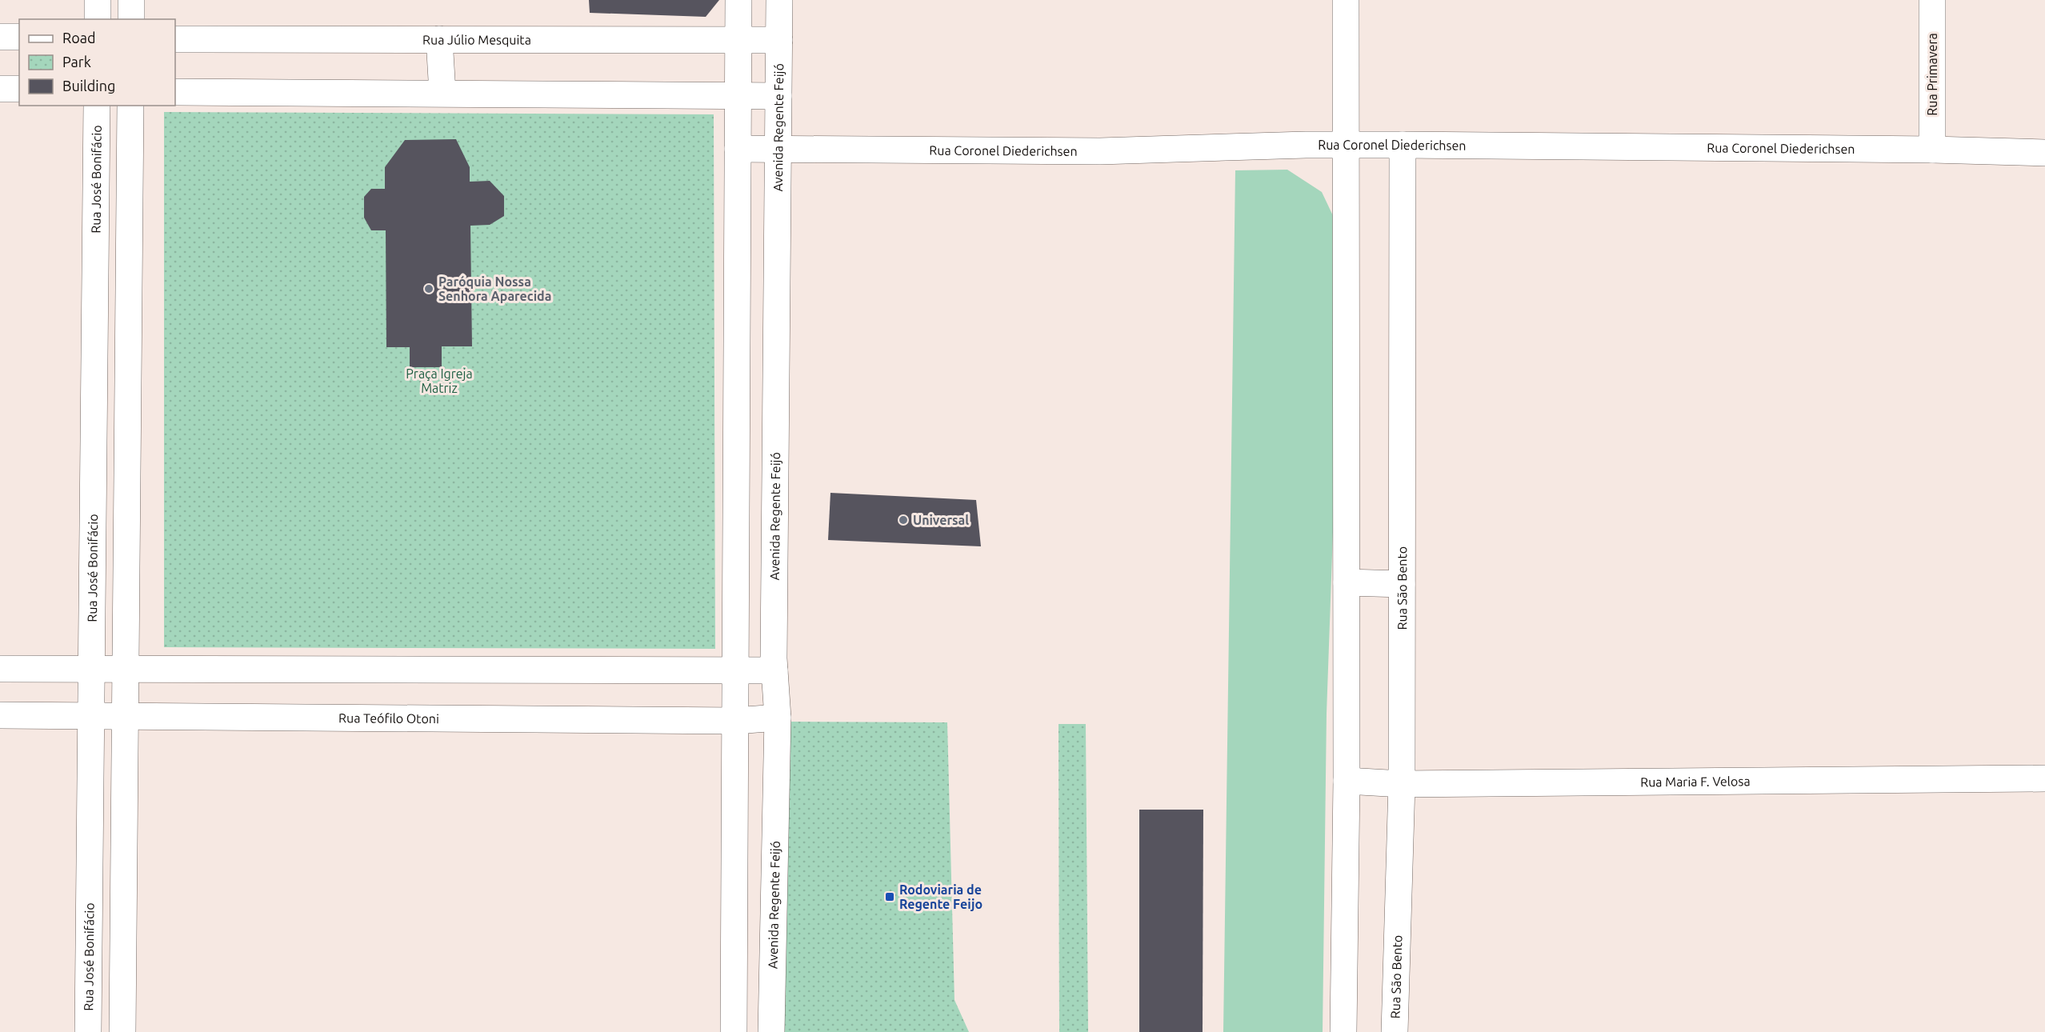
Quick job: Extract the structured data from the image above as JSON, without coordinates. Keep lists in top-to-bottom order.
{
  "streets": {
    "street": [
      "Rua Júlio Mesquita",
      "Rua Primavera",
      "Avenida Regente Feijó",
      "Rua Coronel Diederichsen",
      "Rua José Bonifácio",
      "Rua São Bento",
      "Rua Teófilo Otoni",
      "Rua Maria F. Velosa"
    ]
  },
  "crossings": [
    ["Rua Júlio Mesquita", "Avenida Regente Feijó"],
    ["Rua Primavera", "Rua Coronel Diederichsen"],
    ["Avenida Regente Feijó", "Rua Coronel Diederichsen"],
    ["Avenida Regente Feijó", "Rua Teófilo Otoni"],
    ["Rua Coronel Diederichsen", "Rua São Bento"],
    ["Rua José Bonifácio", "Rua Teófilo Otoni"],
    ["Rua São Bento", "Rua Maria F. Velosa"]
  ],
  "parks": ["Praça Igreja Matriz"],
  "places": {
    "other": ["Paróquia Nossa Senhora Aparecida", "Universal"],
    "transit": ["Rodoviaria de Regente Feijo"]
  },
  "legend": ["Road", "Park", "Building"]
}
